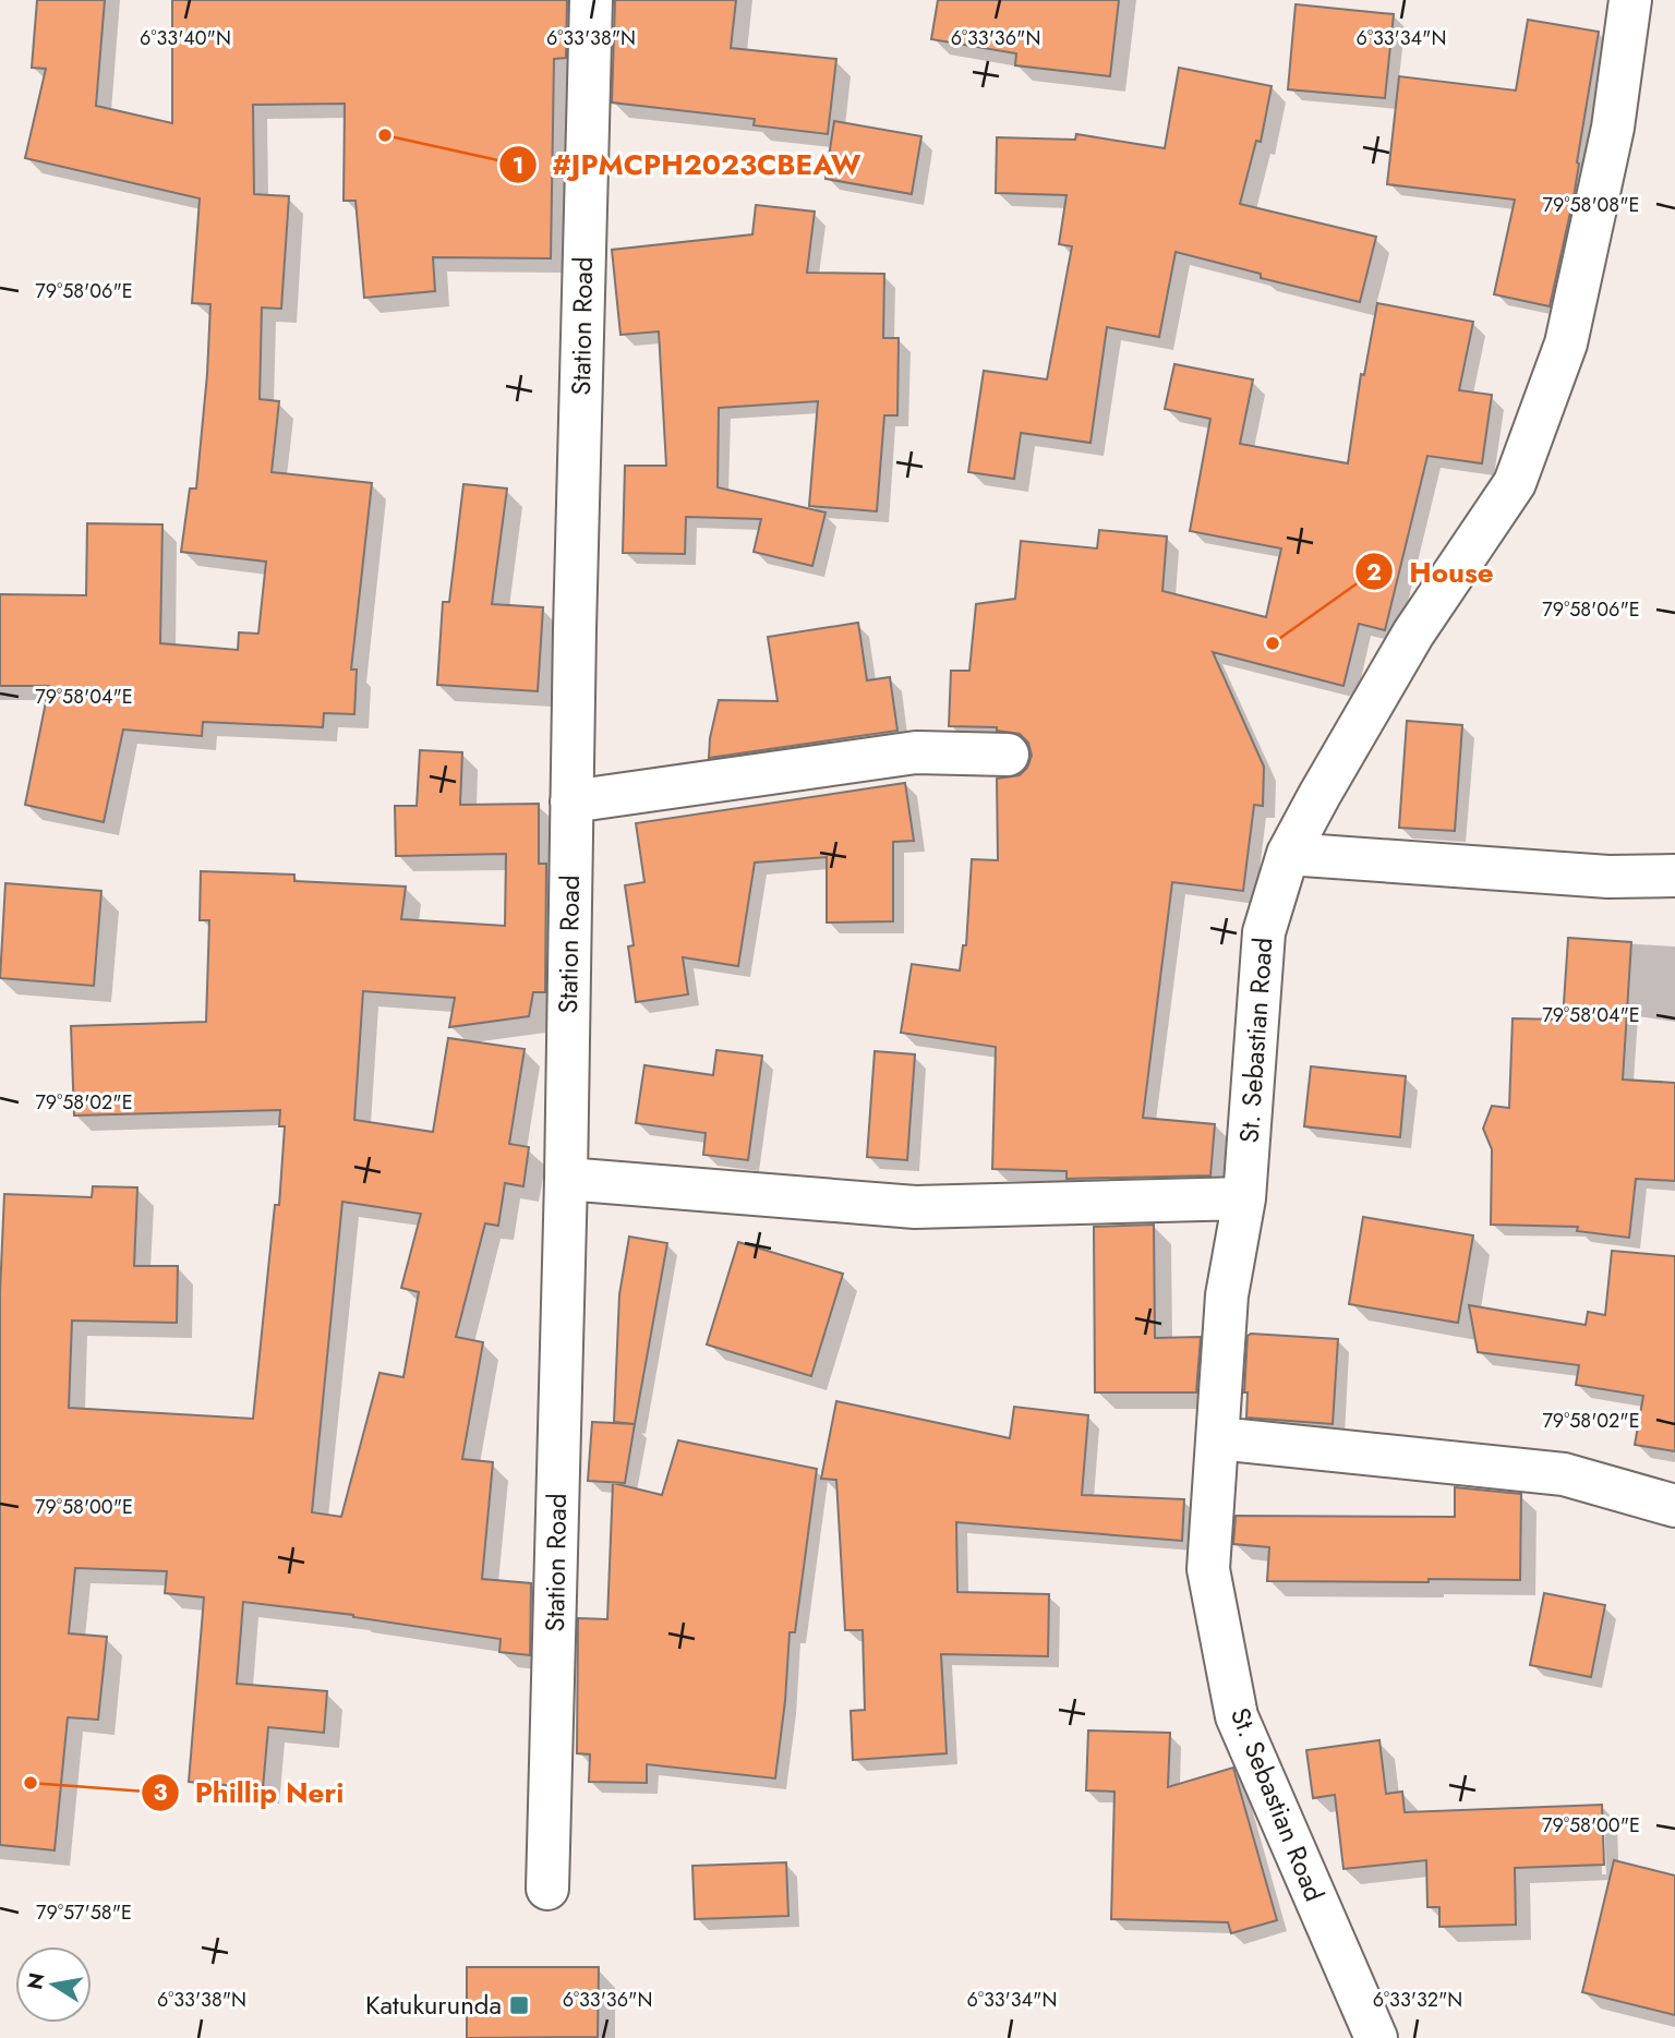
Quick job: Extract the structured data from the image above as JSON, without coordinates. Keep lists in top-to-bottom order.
{
  "streets": {
    "street": ["Station Road", "St. Sebastian Road"]
  },
  "places": {
    "other": ["#JPMCPH2023CBEAW", "House", "Phillip Neri"],
    "transit": ["Katukurunda"]
  },
  "north": "left",
  "coordinates": [
    "6°33'40\"N",
    "6°33'38\"N",
    "6°33'36\"N",
    "6°33'34\"N",
    "79°58'08\"E",
    "79°58'06\"E",
    "79°58'04\"E",
    "79°58'02\"E",
    "79°58'00\"E",
    "79°57'58\"E",
    "6°33'32\"N"
  ]
}
